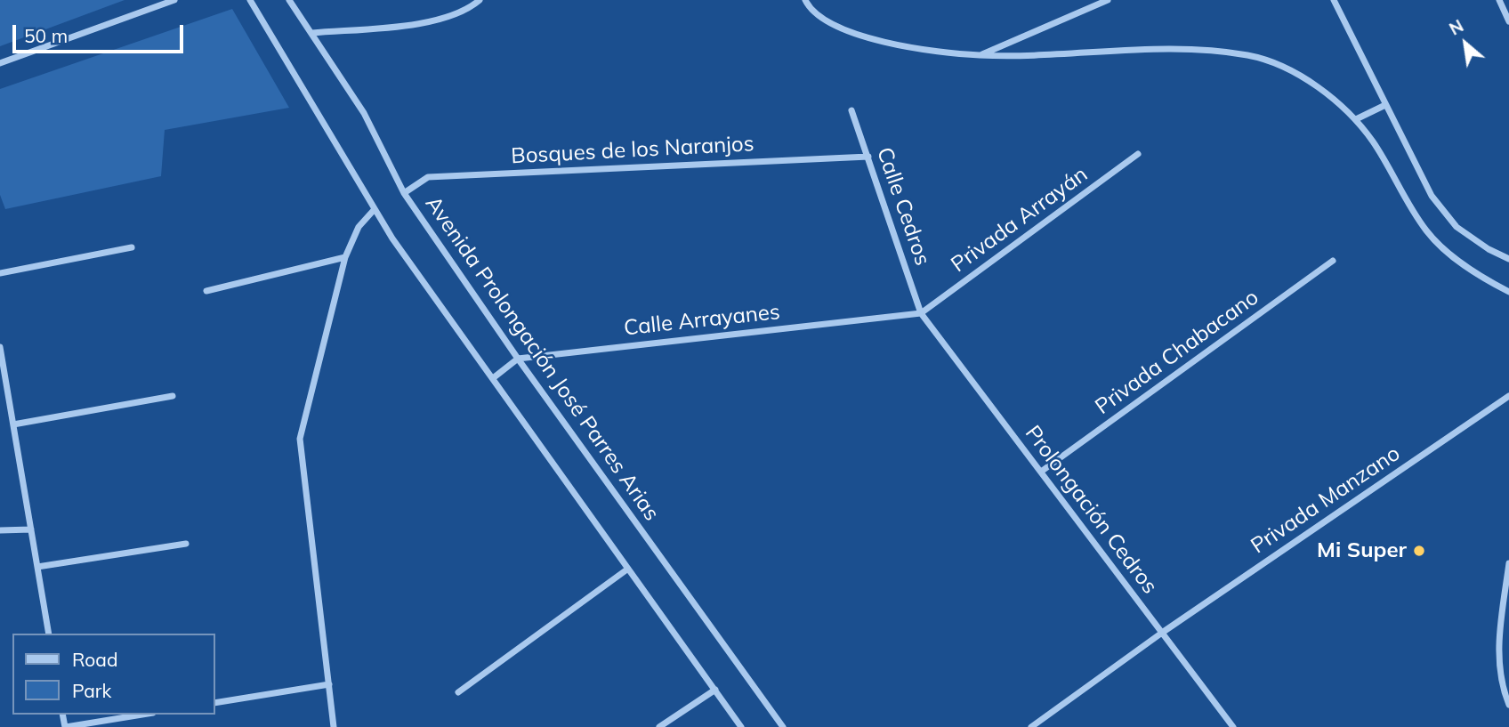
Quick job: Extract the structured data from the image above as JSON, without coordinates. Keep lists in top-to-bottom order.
{
  "streets": {
    "street": [
      "Bosques de los Naranjos",
      "Calle Cedros",
      "Privada Arrayán",
      "Calle Arrayanes",
      "Privada Chabacano",
      "Avenida Prolongación José Parres Arias",
      "Privada Manzano",
      "Prolongación Cedros"
    ]
  },
  "crossings": [
    ["Bosques de los Naranjos", "Calle Cedros"],
    ["Bosques de los Naranjos", "Avenida Prolongación José Parres Arias"],
    ["Calle Cedros", "Privada Arrayán"],
    ["Calle Cedros", "Calle Arrayanes"],
    ["Calle Cedros", "Prolongación Cedros"],
    ["Privada Arrayán", "Calle Arrayanes"],
    ["Privada Arrayán", "Prolongación Cedros"],
    ["Calle Arrayanes", "Avenida Prolongación José Parres Arias"],
    ["Calle Arrayanes", "Prolongación Cedros"],
    ["Privada Chabacano", "Prolongación Cedros"],
    ["Privada Manzano", "Prolongación Cedros"]
  ],
  "places": ["Mi Super"],
  "legend": ["Road", "Park"],
  "scale_bar": "50 m",
  "north": "top left"
}
